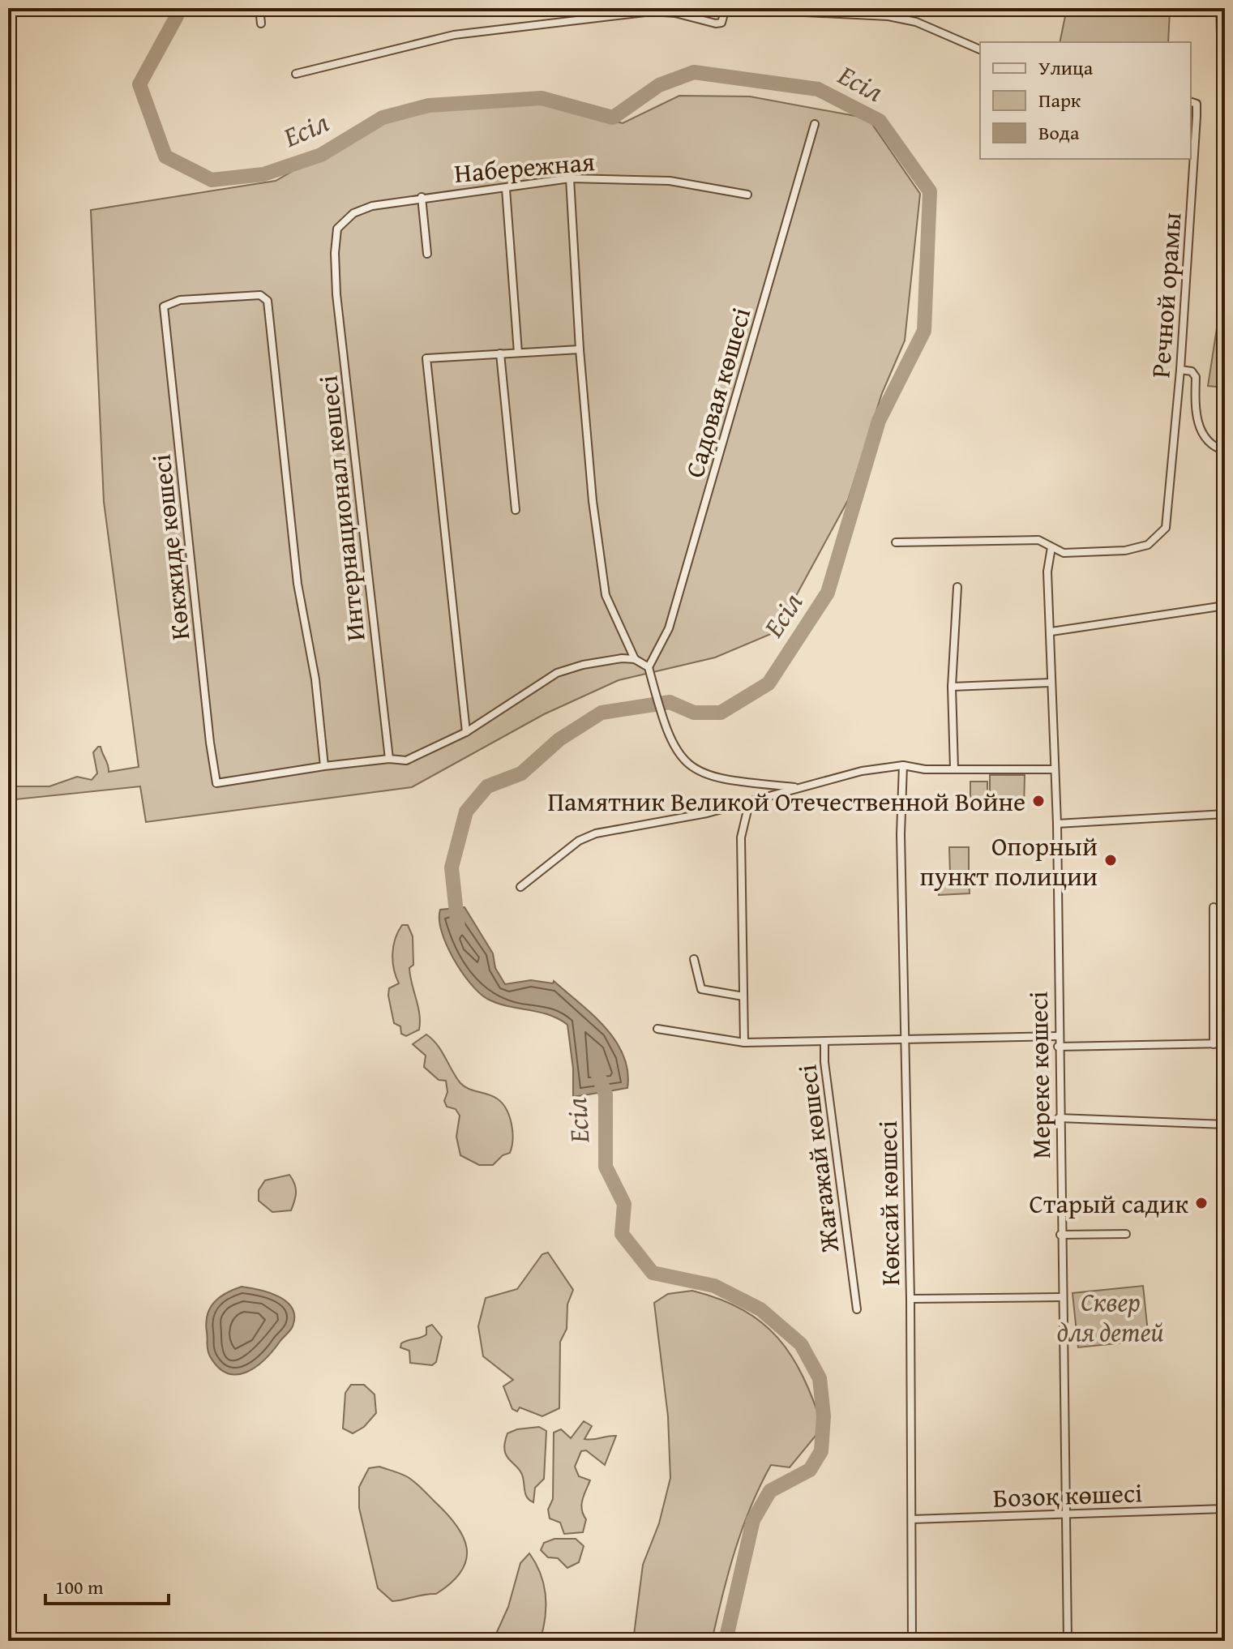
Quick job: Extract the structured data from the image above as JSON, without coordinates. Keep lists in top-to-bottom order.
{
  "streets": {
    "street": [
      "Набережная",
      "Речной орамы",
      "Садовая көшесі",
      "Интернационал көшесі",
      "Көкжиде көшесі",
      "Мереке көшесі",
      "Жағажай көшесі",
      "Көксай көшесі",
      "Бозоқ көшесі"
    ]
  },
  "crossings": [
    ["Набережная", "Интернационал көшесі"],
    ["Речной орамы", "Мереке көшесі"],
    ["Мереке көшесі", "Жағажай көшесі"],
    ["Мереке көшесі", "Бозоқ көшесі"],
    ["Жағажай көшесі", "Көксай көшесі"],
    ["Көксай көшесі", "Бозоқ көшесі"]
  ],
  "water": ["Есіл"],
  "parks": ["Сквер для детей"],
  "places": ["Памятник Великой Отечественной Войне", "Опорный пункт полиции", "Старый садик"],
  "legend": ["Улица", "Парк", "Вода"],
  "scale_bar": "100 m"
}
